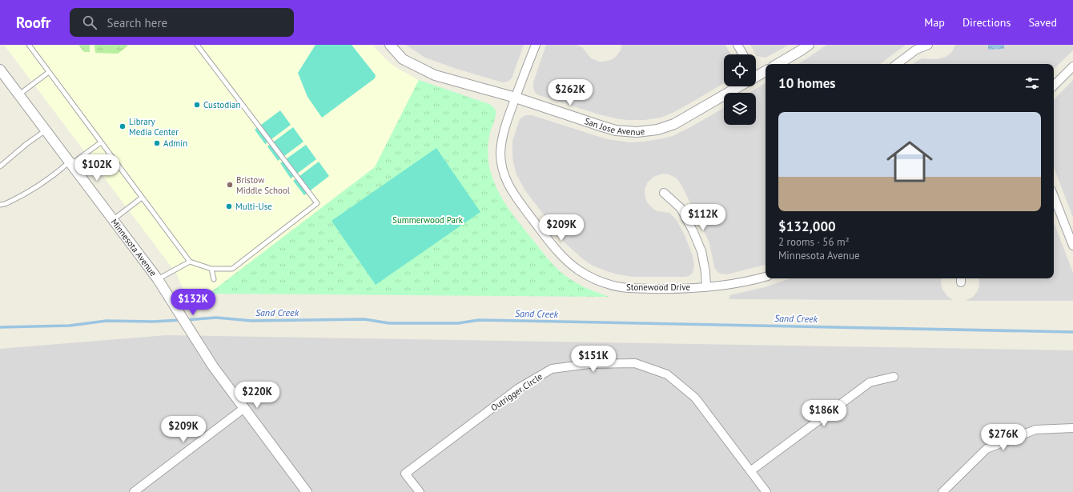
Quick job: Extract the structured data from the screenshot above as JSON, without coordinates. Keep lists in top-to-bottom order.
{
  "streets": {
    "street": [
      "San Jose Avenue",
      "Minnesota Avenue",
      "Stonewood Drive",
      "Outrigger Circle"
    ]
  },
  "crossings": [
    ["San Jose Avenue", "Stonewood Drive"]
  ],
  "water": ["Sand Creek"],
  "parks": ["Summerwood Park"],
  "places": [
    "Custodian",
    "Library Media Center",
    "Admin",
    "Bristow Middle School",
    "Multi-Use"
  ],
  "page": {
    "header": "Roofr",
    "search": "Search here",
    "nav": ["Map", "Directions", "Saved"],
    "heading": "10 homes",
    "price": [
      "$262K",
      "$102K",
      "$112K",
      "$209K",
      "$132K",
      "$151K",
      "$220K",
      "$186K",
      "$209K",
      "$276K"
    ],
    "list": [
      {
        "name": "$132,000",
        "note": "2 rooms · 56 m² · Minnesota Avenue"
      }
    ]
  }
}
